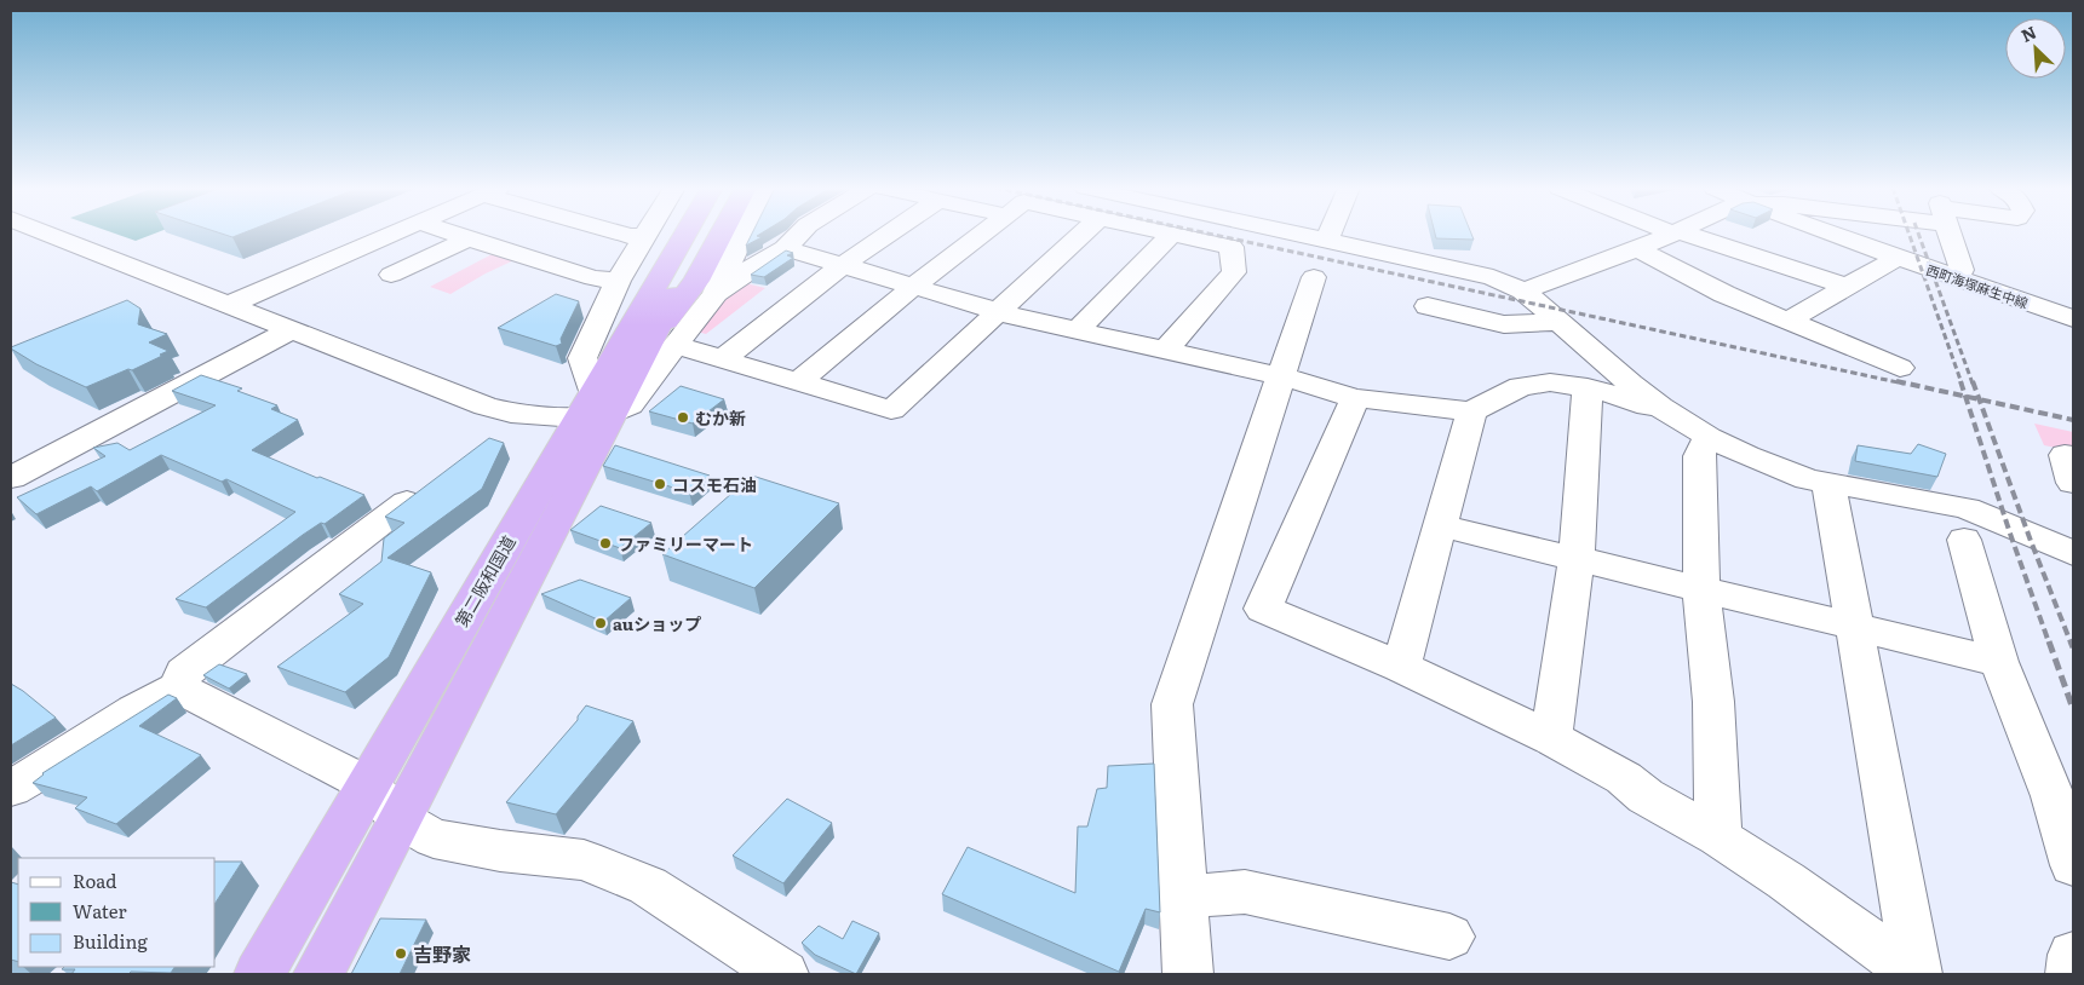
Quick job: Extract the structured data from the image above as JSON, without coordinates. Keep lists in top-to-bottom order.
{
  "streets": {
    "highway": ["第二阪和国道"],
    "street": ["西町海塚麻生中線"]
  },
  "places": [
    "むか新",
    "コスモ石油",
    "ファミリーマート",
    "auショップ",
    "吉野家"
  ],
  "legend": ["Road", "Water", "Building"],
  "north": "top left"
}
